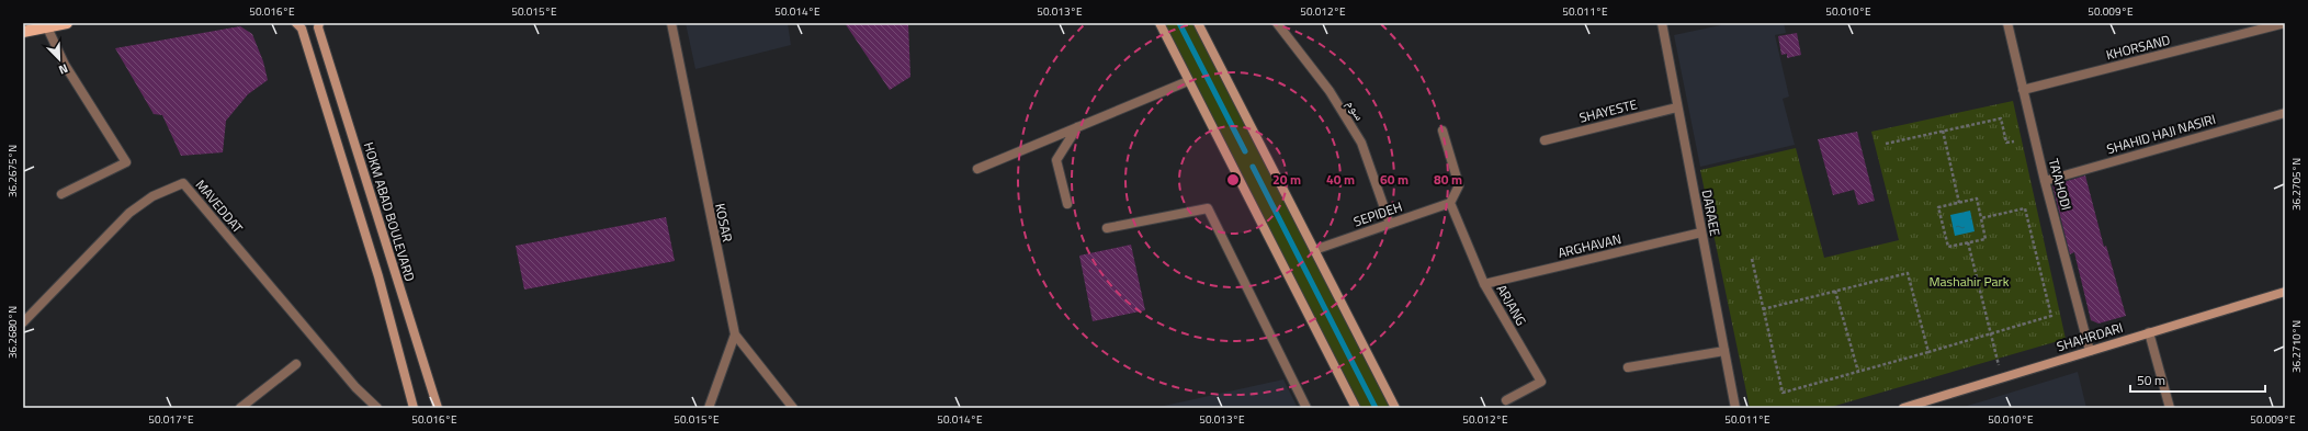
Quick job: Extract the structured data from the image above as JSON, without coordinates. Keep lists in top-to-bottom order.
{
  "streets": {
    "main road": ["HOKM ABAD BOULEVARD", "SHAHRDARI"],
    "street": [
      "KHORSAND",
      "سوم",
      "SHAYESTE",
      "SHAHID HAJI NASIRI",
      "TA'AHODI",
      "MAVEDDAT",
      "DARAEE",
      "SEPIDEH",
      "KOSAR",
      "ARGHAVAN",
      "ARJANG"
    ]
  },
  "crossings": [
    ["KHORSAND", "TA'AHODI"],
    ["سوم", "SEPIDEH"],
    ["SHAYESTE", "DARAEE"],
    ["SHAHID HAJI NASIRI", "TA'AHODI"],
    ["TA'AHODI", "SHAHRDARI"],
    ["DARAEE", "ARGHAVAN"],
    ["SEPIDEH", "ARJANG"],
    ["ARGHAVAN", "ARJANG"]
  ],
  "parks": ["Mashahir Park"],
  "scale_bar": "50 m",
  "north": "bottom right",
  "coordinates": [
    "50.016°E",
    "50.015°E",
    "50.014°E",
    "50.013°E",
    "50.012°E",
    "50.011°E",
    "50.010°E",
    "50.009°E",
    "36.2675°N",
    "36.2705°N",
    "36.2680°N",
    "36.2710°N",
    "50.017°E"
  ],
  "rings": [
    "20 m",
    "40 m",
    "60 m",
    "80 m"
  ]
}
